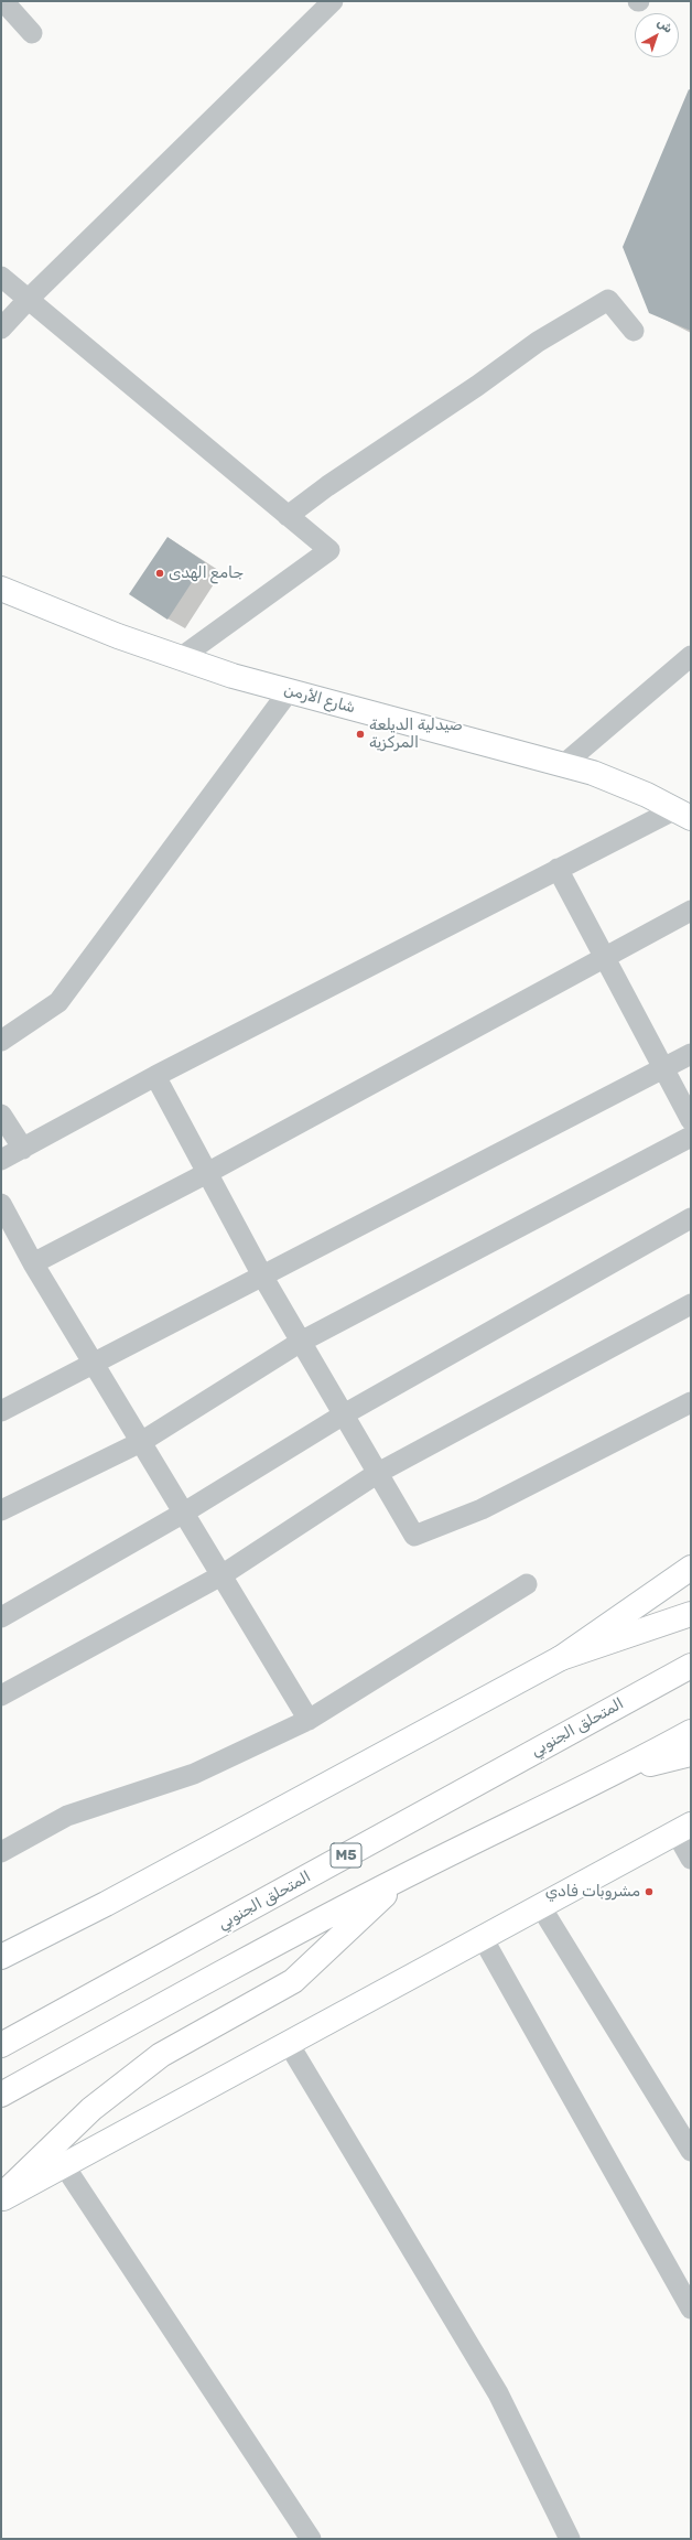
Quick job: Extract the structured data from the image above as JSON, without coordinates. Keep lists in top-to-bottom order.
{
  "streets": {
    "main road": ["شارع الأرمن", "المتحلق الجنوبي", "M5"]
  },
  "places": ["جامع الهدى", "صيدلية الديلعة المركزية", "مشروبات فادي"],
  "north": "top right"
}
